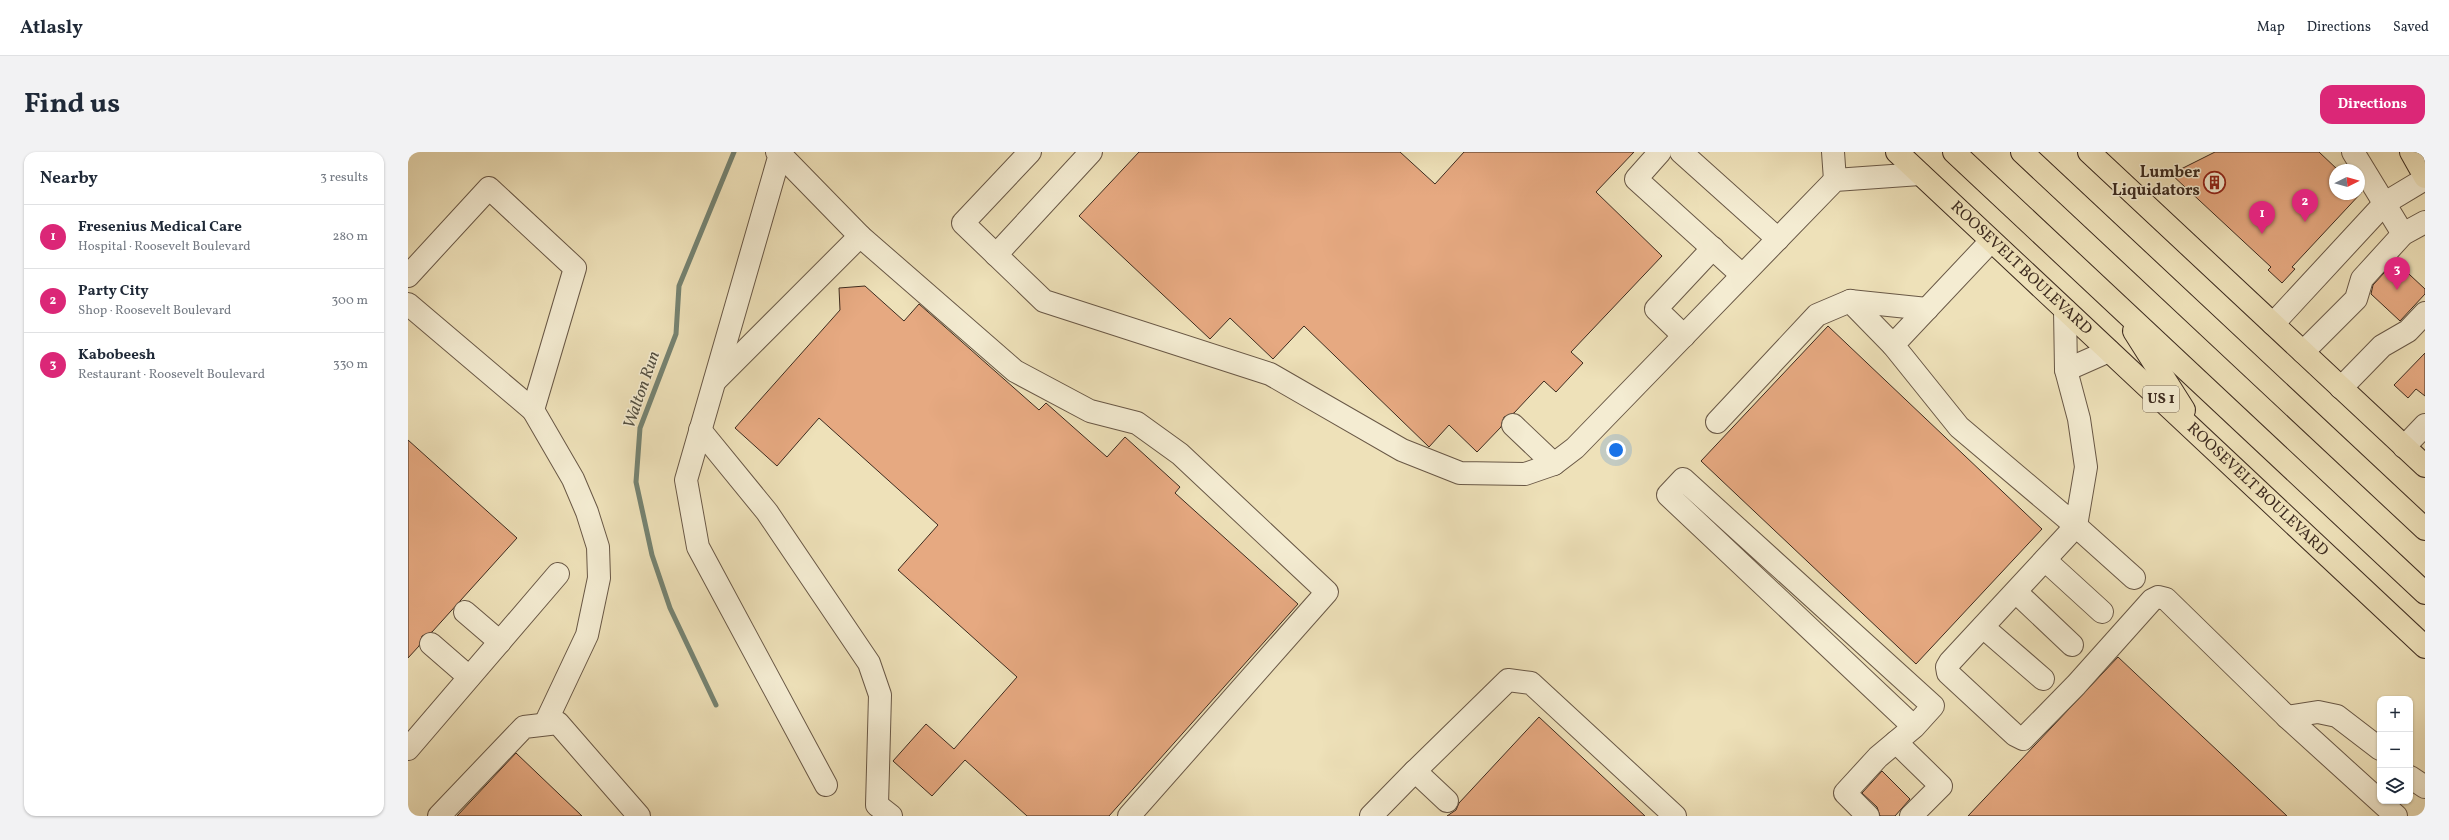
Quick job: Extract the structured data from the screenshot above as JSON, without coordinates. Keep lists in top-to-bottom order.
{
  "streets": {
    "main road": ["ROOSEVELT BOULEVARD", "US 1"]
  },
  "water": ["Walton Run"],
  "places": {
    "building": ["Lumber Liquidators"]
  },
  "north": "right",
  "page": {
    "header": "Atlasly",
    "nav": ["Map", "Directions", "Saved"],
    "title": "Find us",
    "buttons": "Directions",
    "heading": ["Nearby", "3 results"],
    "pins": ["2", "1", "3"],
    "list": [
      {
        "mark": "1",
        "name": "Fresenius Medical Care",
        "note": "Hospital · Roosevelt Boulevard",
        "value": "280 m"
      },
      {
        "mark": "2",
        "name": "Party City",
        "note": "Shop · Roosevelt Boulevard",
        "value": "300 m"
      },
      {
        "mark": "3",
        "name": "Kabobeesh",
        "note": "Restaurant · Roosevelt Boulevard",
        "value": "330 m"
      }
    ],
    "map_buttons": ["+", "−"]
  }
}
